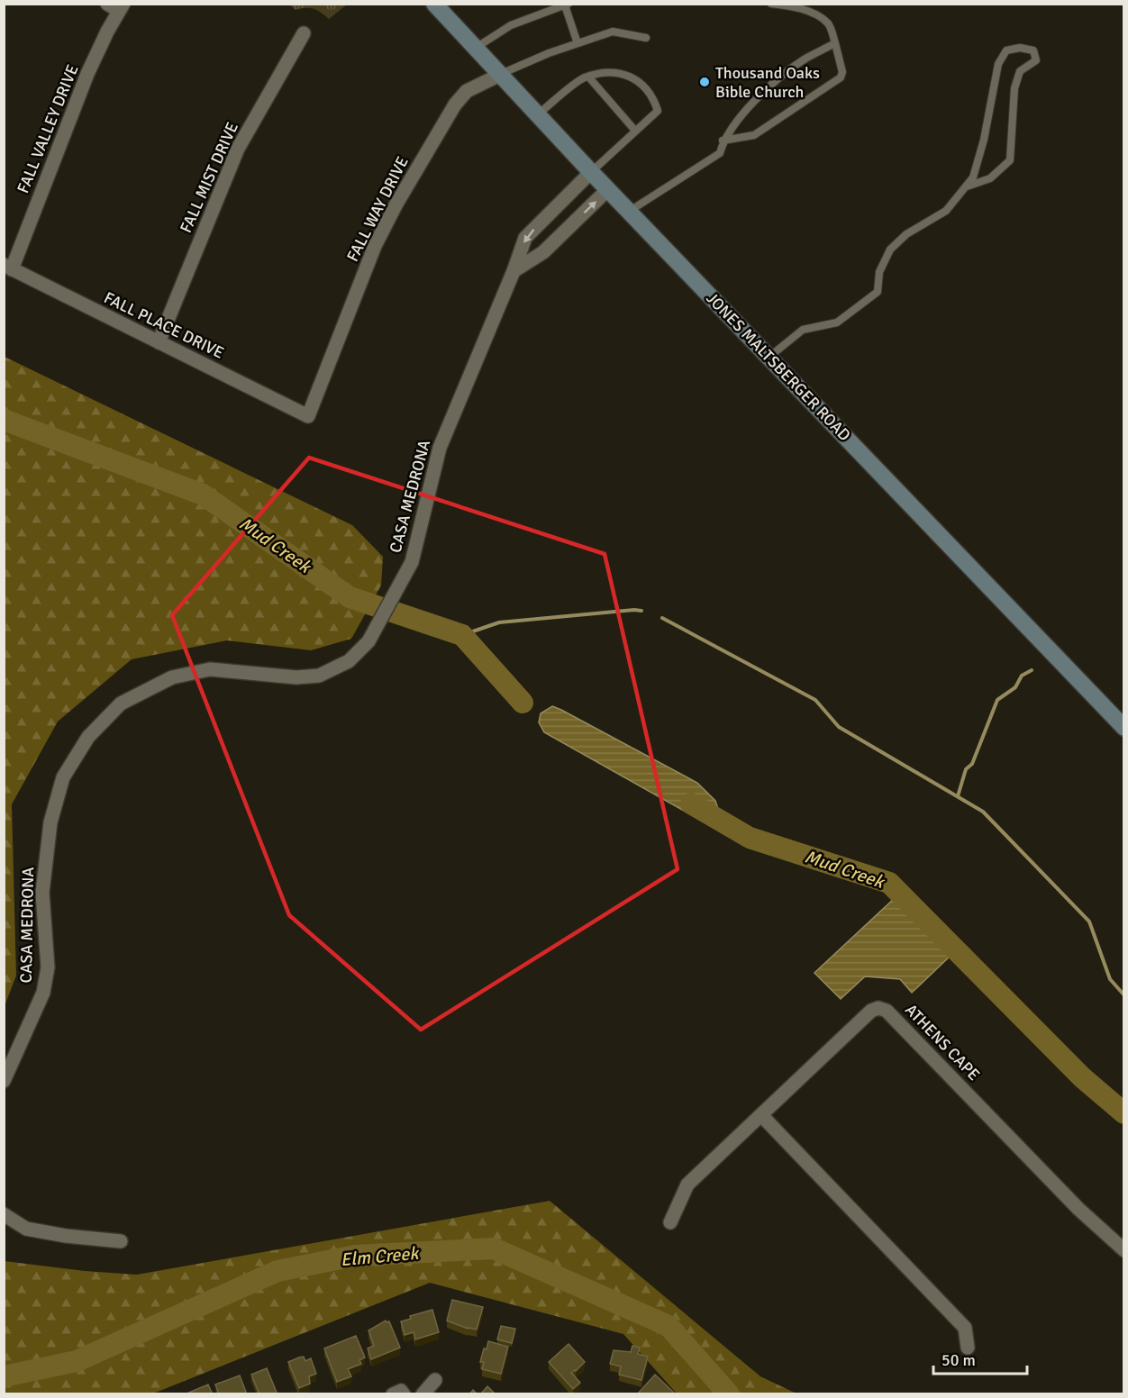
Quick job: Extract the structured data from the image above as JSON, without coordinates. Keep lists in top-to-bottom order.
{
  "streets": {
    "main road": ["JONES MALTSBERGER ROAD"],
    "street": [
      "FALL VALLEY DRIVE",
      "FALL MIST DRIVE",
      "FALL WAY DRIVE",
      "FALL PLACE DRIVE",
      "CASA MEDRONA",
      "ATHENS CAPE"
    ]
  },
  "crossings": [
    ["FALL VALLEY DRIVE", "FALL PLACE DRIVE"],
    ["FALL MIST DRIVE", "FALL PLACE DRIVE"],
    ["FALL WAY DRIVE", "FALL PLACE DRIVE"],
    ["FALL WAY DRIVE", "JONES MALTSBERGER ROAD"],
    ["JONES MALTSBERGER ROAD", "CASA MEDRONA"]
  ],
  "water": ["Mud Creek", "Elm Creek"],
  "places": ["Thousand Oaks Bible Church"],
  "scale_bar": "50 m"
}
